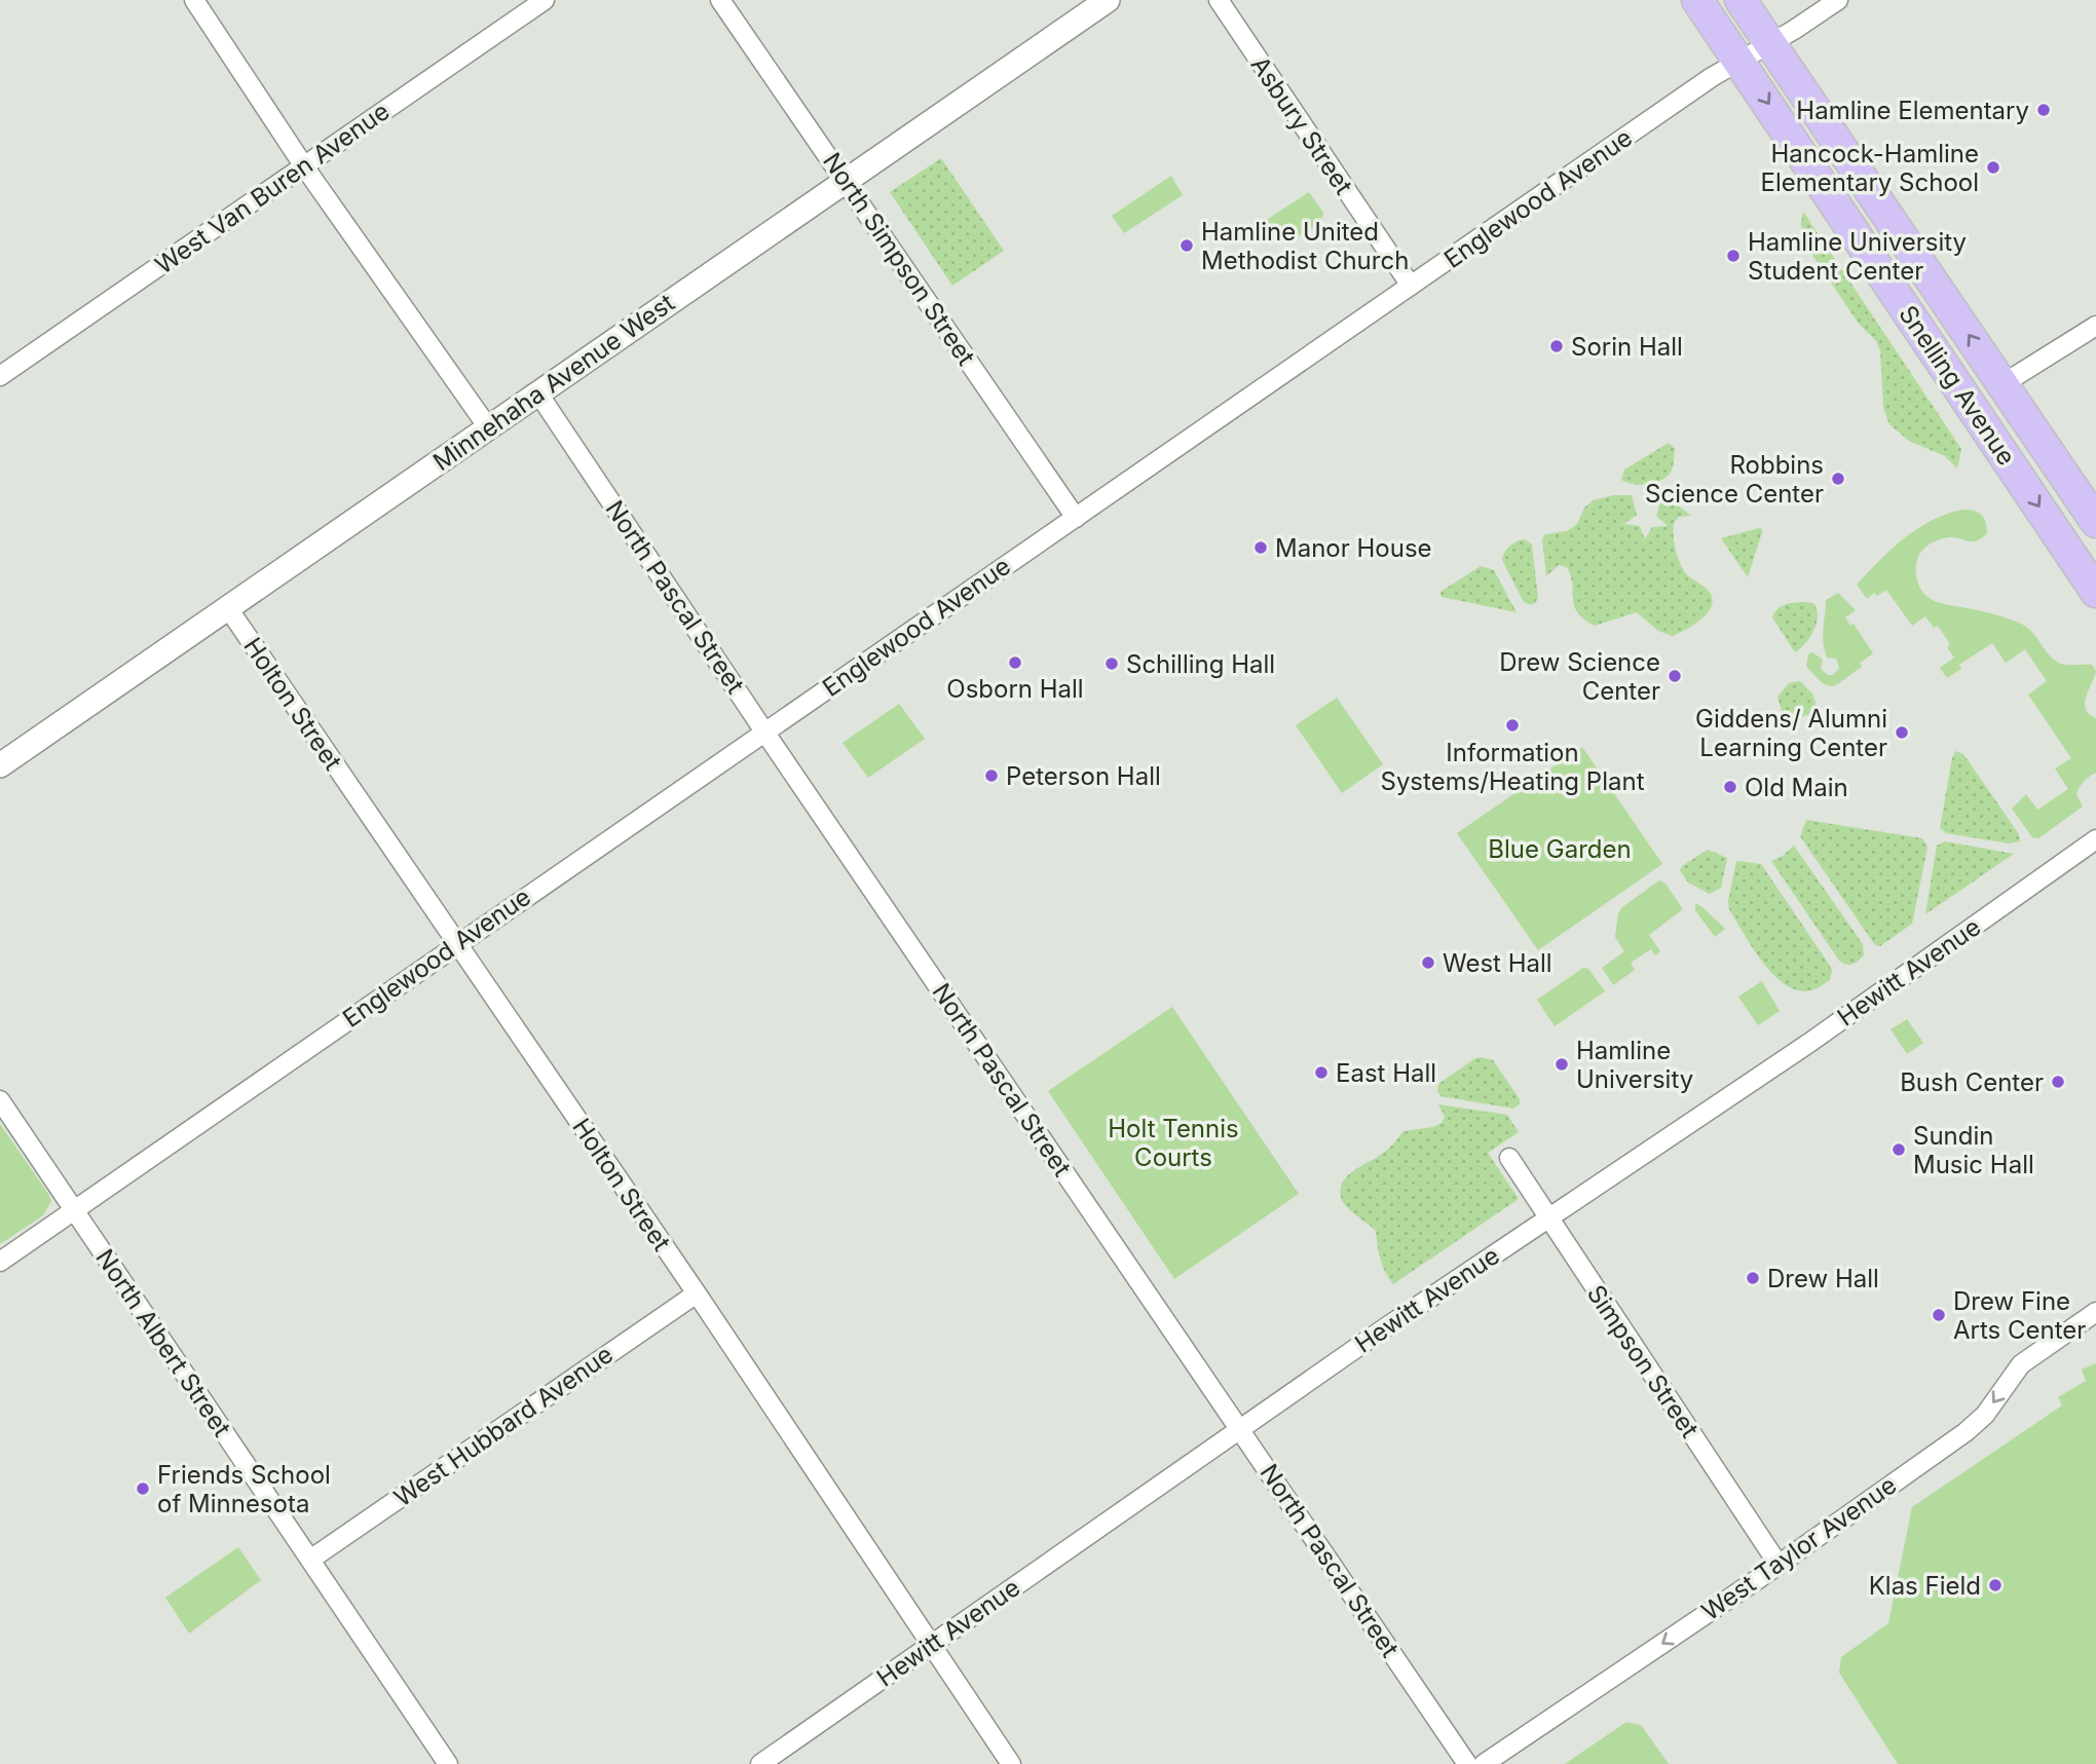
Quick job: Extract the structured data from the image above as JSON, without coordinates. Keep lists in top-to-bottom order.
{
  "streets": {
    "main road": ["Snelling Avenue"],
    "street": [
      "Asbury Street",
      "West Van Buren Avenue",
      "Englewood Avenue",
      "North Simpson Street",
      "Minnehaha Avenue West",
      "North Pascal Street",
      "Holton Street",
      "Hewitt Avenue",
      "North Albert Street",
      "Simpson Street",
      "West Hubbard Avenue",
      "West Taylor Avenue"
    ]
  },
  "crossings": [
    ["Asbury Street", "Englewood Avenue"],
    ["Englewood Avenue", "North Simpson Street"],
    ["Englewood Avenue", "Snelling Avenue"],
    ["Englewood Avenue", "North Pascal Street"],
    ["Englewood Avenue", "Holton Street"],
    ["Englewood Avenue", "North Albert Street"],
    ["North Simpson Street", "Minnehaha Avenue West"],
    ["Minnehaha Avenue West", "North Pascal Street"],
    ["Minnehaha Avenue West", "Holton Street"],
    ["North Pascal Street", "Hewitt Avenue"],
    ["Holton Street", "Hewitt Avenue"],
    ["Holton Street", "West Hubbard Avenue"],
    ["Hewitt Avenue", "Simpson Street"],
    ["North Albert Street", "West Hubbard Avenue"],
    ["Simpson Street", "West Taylor Avenue"]
  ],
  "one_way": ["West Taylor Avenue"],
  "parks": ["Blue Garden", "Holt Tennis Courts"],
  "places": [
    "Hamline Elementary",
    "Hancock-Hamline Elementary School",
    "Hamline United Methodist Church",
    "Hamline University Student Center",
    "Sorin Hall",
    "Robbins Science Center",
    "Manor House",
    "Osborn Hall",
    "Schilling Hall",
    "Drew Science Center",
    "Information Systems/Heating Plant",
    "Giddens/ Alumni Learning Center",
    "Peterson Hall",
    "Old Main",
    "West Hall",
    "Hamline University",
    "East Hall",
    "Bush Center",
    "Sundin Music Hall",
    "Drew Hall",
    "Drew Fine Arts Center",
    "Friends School of Minnesota",
    "Klas Field"
  ]
}
